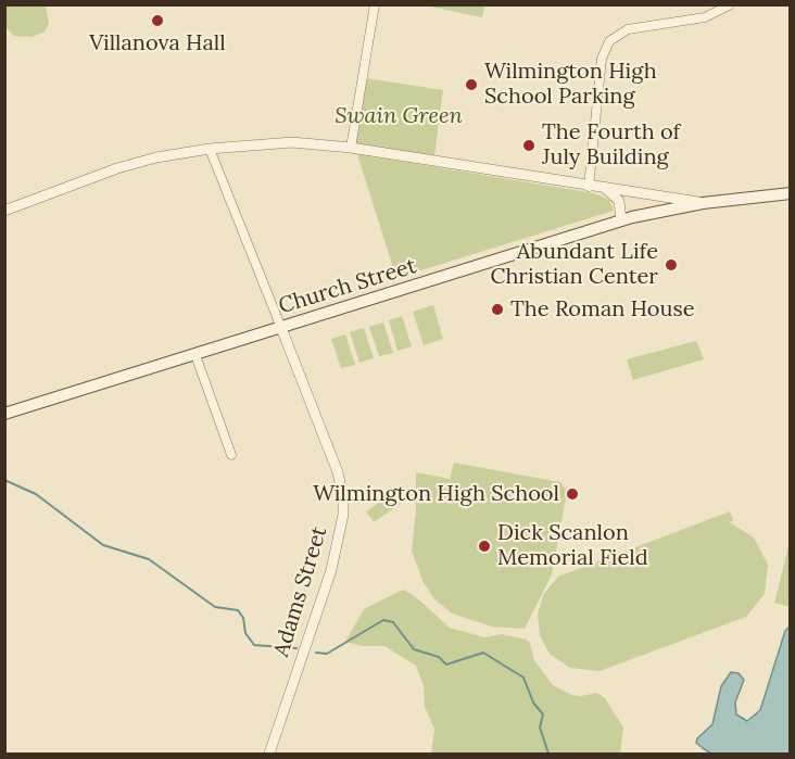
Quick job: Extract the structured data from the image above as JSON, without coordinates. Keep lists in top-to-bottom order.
{
  "streets": {
    "main road": ["Church Street"],
    "street": ["Adams Street"]
  },
  "crossings": [
    ["Church Street", "Adams Street"]
  ],
  "parks": ["Swain Green"],
  "places": [
    "Villanova Hall",
    "Wilmington High School Parking",
    "The Fourth of July Building",
    "Abundant Life Christian Center",
    "The Roman House",
    "Wilmington High School",
    "Dick Scanlon Memorial Field"
  ]
}
